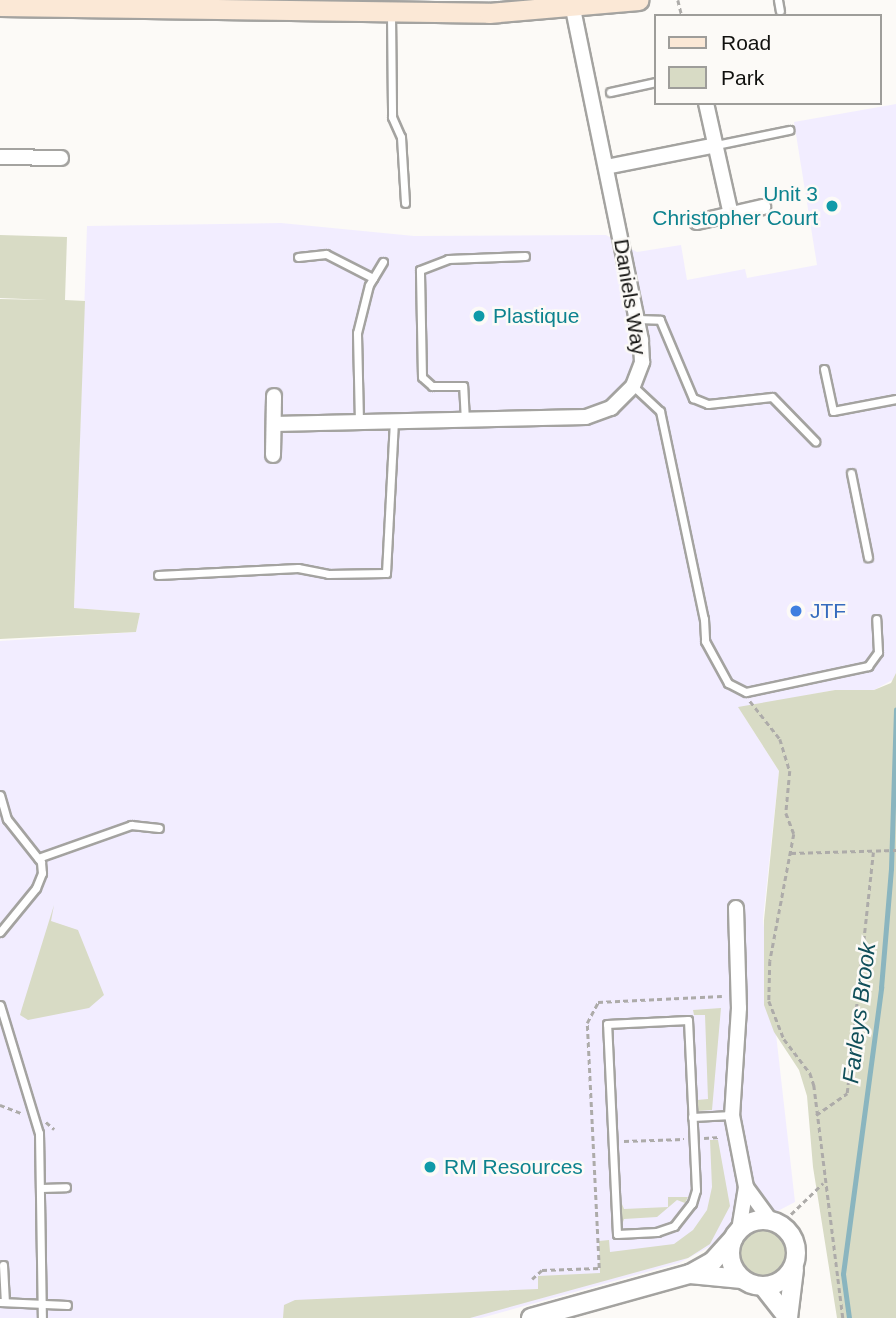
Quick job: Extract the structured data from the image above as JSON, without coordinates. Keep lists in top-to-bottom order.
{
  "streets": {
    "street": ["Daniels Way"]
  },
  "water": ["Farleys Brook"],
  "places": [
    "Unit 3 Christopher Court",
    "Plastique",
    "JTF",
    "RM Resources"
  ],
  "legend": ["Road", "Park"]
}
